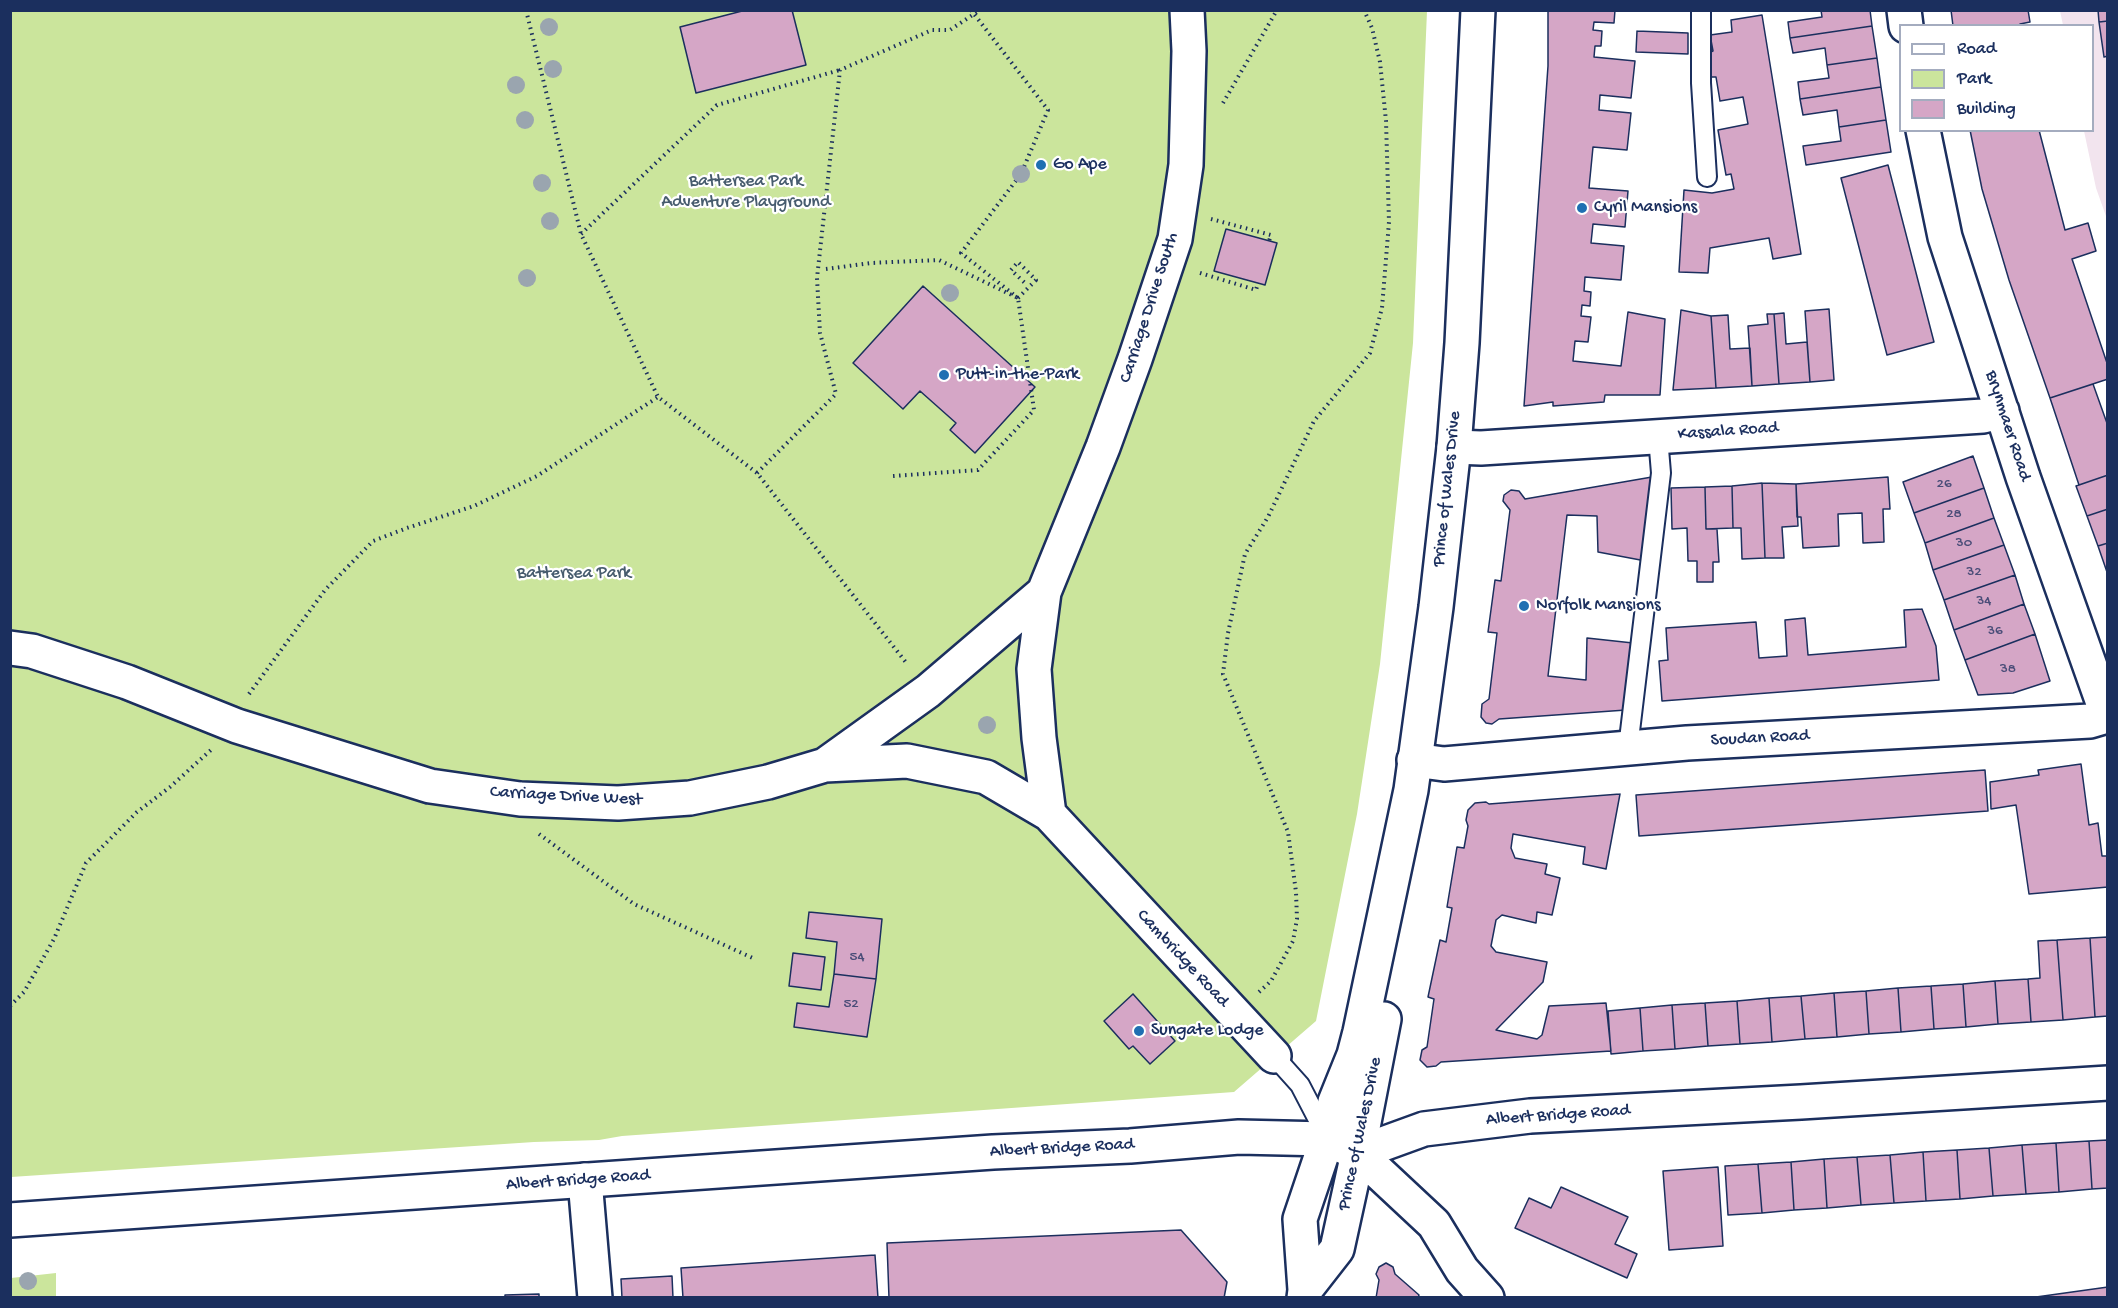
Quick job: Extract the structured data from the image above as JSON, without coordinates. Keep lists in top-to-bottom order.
{
  "streets": {
    "main road": [
      "Carriage Drive South",
      "Brynmaer Road",
      "Kassala Road",
      "Prince of Wales Drive",
      "Soudan Road",
      "Carriage Drive West",
      "Cambridge Road",
      "Albert Bridge Road"
    ]
  },
  "crossings": [
    ["Carriage Drive South", "Carriage Drive West"],
    ["Brynmaer Road", "Kassala Road"],
    ["Brynmaer Road", "Soudan Road"],
    ["Kassala Road", "Prince of Wales Drive"],
    ["Prince of Wales Drive", "Soudan Road"],
    ["Prince of Wales Drive", "Cambridge Road"],
    ["Prince of Wales Drive", "Albert Bridge Road"],
    ["Carriage Drive West", "Cambridge Road"],
    ["Cambridge Road", "Albert Bridge Road"]
  ],
  "parks": ["Battersea Park Adventure Playground", "Battersea Park"],
  "places": [
    "Go Ape",
    "Cyril Mansions",
    "Putt-in-the-Park",
    "Norfolk Mansions",
    "Sungate Lodge"
  ],
  "house_numbers": [
    "26",
    "28",
    "30",
    "32",
    "34",
    "36",
    "38",
    "54",
    "52"
  ],
  "legend": ["Road", "Park", "Building"]
}
